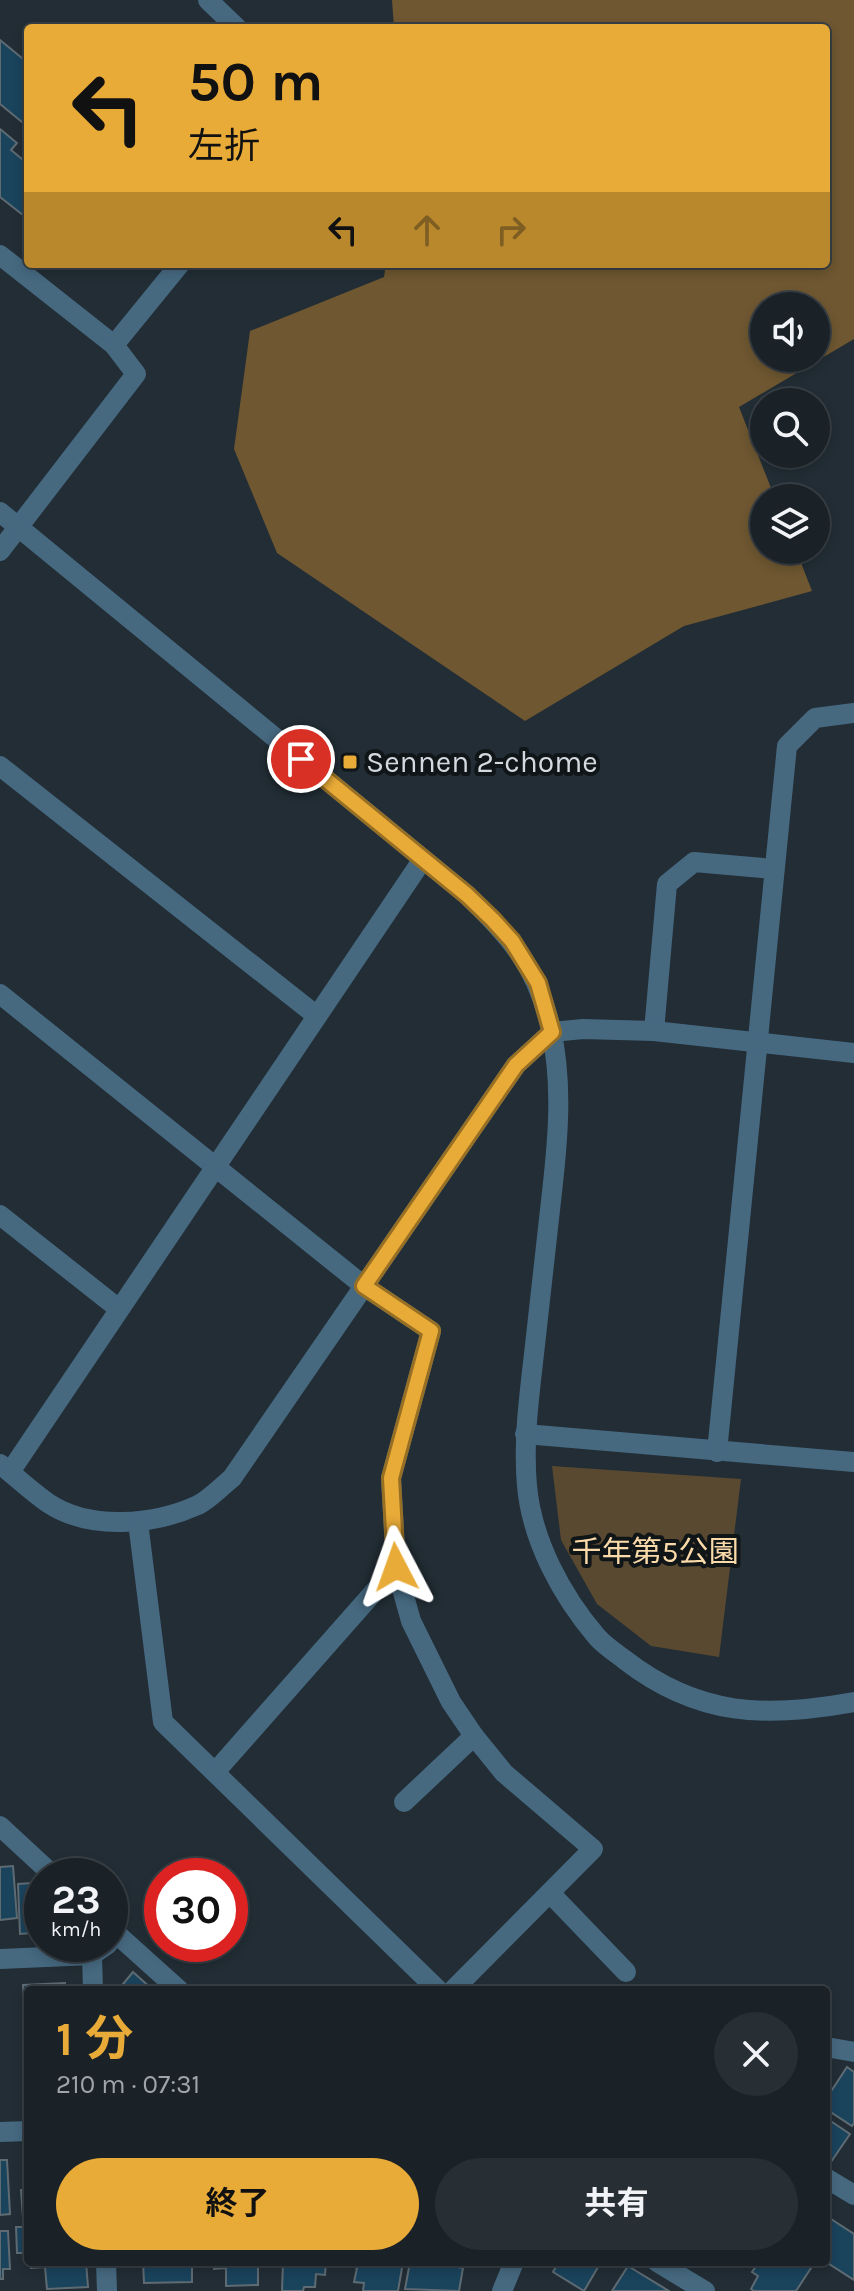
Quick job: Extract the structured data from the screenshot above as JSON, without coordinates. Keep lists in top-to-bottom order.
{
  "parks": ["千年第5公園"],
  "places": {
    "transit": ["Sennen 2-chome"]
  },
  "page": {
    "turn": ["50 m", "左折"],
    "speed": "23 km/h",
    "limit": "30",
    "heading": ["1 分", "210 m · 07:31"],
    "buttons": ["終了", "共有"]
  }
}
